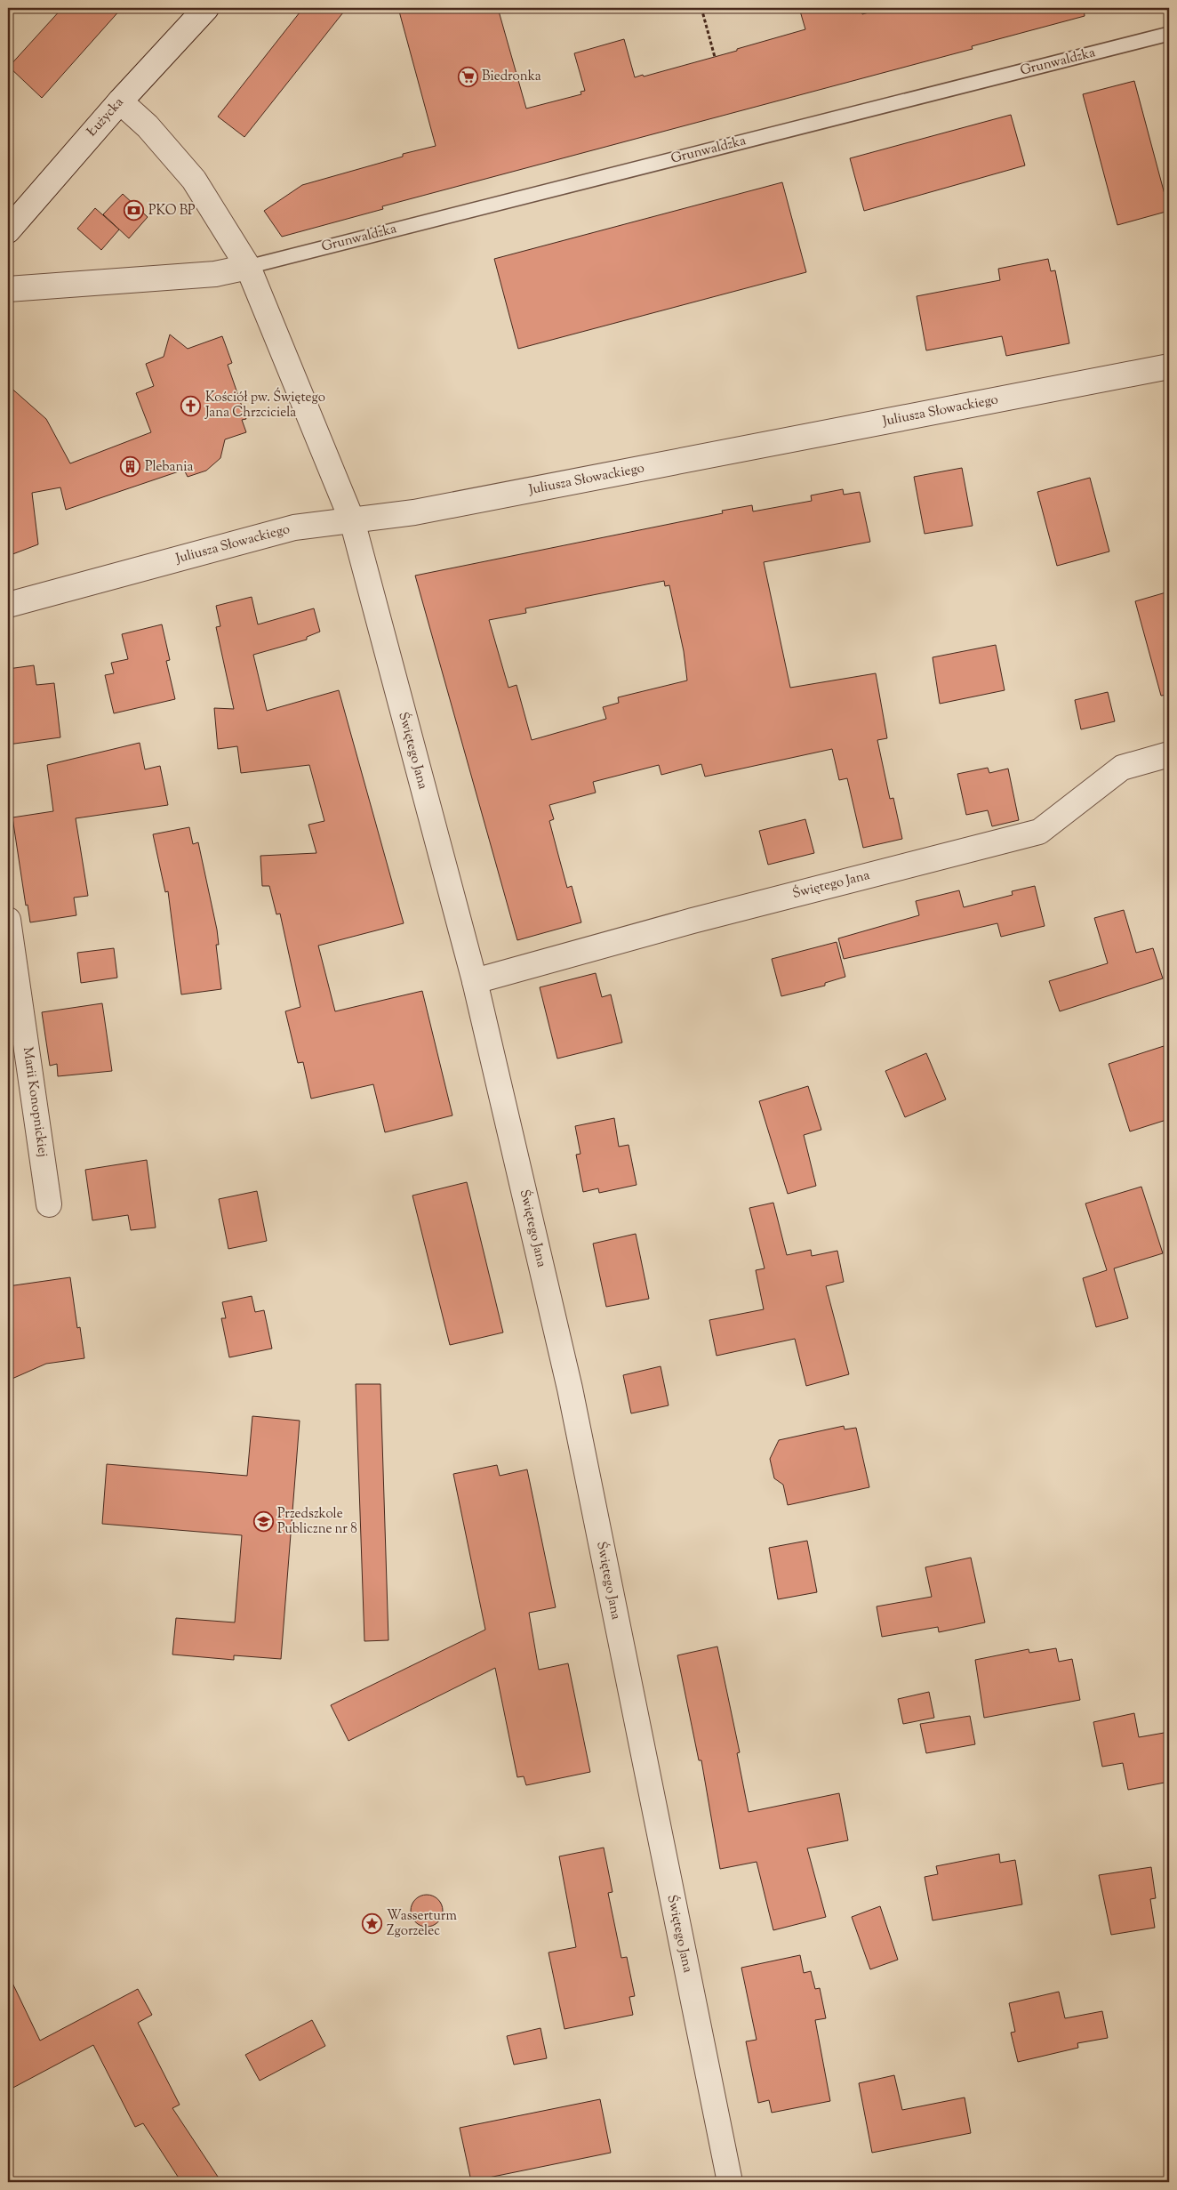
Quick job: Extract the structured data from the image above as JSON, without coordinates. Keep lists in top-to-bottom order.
{
  "streets": {
    "street": [
      "Grunwaldzka",
      "Łużycka",
      "Juliusza Słowackiego",
      "Świętego Jana",
      "Marii Konopnickiej"
    ]
  },
  "crossings": [
    ["Juliusza Słowackiego", "Świętego Jana"]
  ],
  "places": {
    "supermarket": ["Biedronka"],
    "bank": ["PKO BP"],
    "church": ["Kościół pw. Świętego Jana Chrzciciela"],
    "building": ["Plebania"],
    "school or university": ["Przedszkole Publiczne nr 8"],
    "place": ["Wasserturm Zgorzelec"]
  }
}
